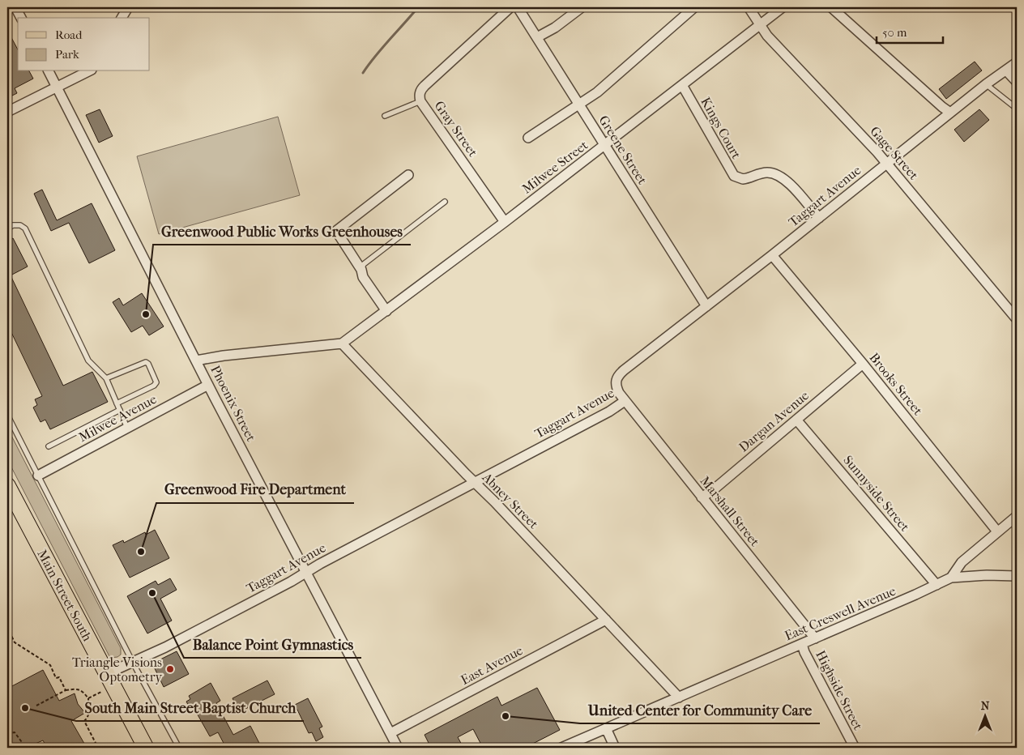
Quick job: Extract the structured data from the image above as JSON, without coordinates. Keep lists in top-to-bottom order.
{
  "streets": {
    "main road": ["Main Street South"],
    "street": [
      "Kings Court",
      "Gray Street",
      "Greene Street",
      "Gage Street",
      "Milwee Street",
      "Taggart Avenue",
      "Brooks Street",
      "Phoenix Street",
      "Milwee Avenue",
      "Dargan Avenue",
      "Sunnyside Street",
      "Abney Street",
      "Marshall Street",
      "East Creswell Avenue",
      "East Avenue",
      "Highside Street"
    ]
  },
  "crossings": [
    ["Kings Court", "Milwee Street"],
    ["Kings Court", "Taggart Avenue"],
    ["Gray Street", "Milwee Street"],
    ["Greene Street", "Milwee Street"],
    ["Greene Street", "Taggart Avenue"],
    ["Gage Street", "Milwee Street"],
    ["Gage Street", "Taggart Avenue"],
    ["Milwee Street", "Abney Street"],
    ["Taggart Avenue", "Brooks Street"],
    ["Taggart Avenue", "Phoenix Street"],
    ["Taggart Avenue", "Abney Street"],
    ["Taggart Avenue", "Marshall Street"],
    ["Taggart Avenue", "Main Street South"],
    ["Brooks Street", "Dargan Avenue"],
    ["Phoenix Street", "Milwee Avenue"],
    ["Phoenix Street", "East Avenue"],
    ["Dargan Avenue", "Sunnyside Street"],
    ["Dargan Avenue", "Marshall Street"],
    ["Sunnyside Street", "East Creswell Avenue"],
    ["Abney Street", "East Creswell Avenue"],
    ["Abney Street", "East Avenue"],
    ["Marshall Street", "East Creswell Avenue"],
    ["East Creswell Avenue", "Highside Street"]
  ],
  "places": [
    "Greenwood Public Works Greenhouses",
    "Greenwood Fire Department",
    "Balance Point Gymnastics",
    "Triangle Visions Optometry",
    "South Main Street Baptist Church",
    "United Center for Community Care"
  ],
  "legend": ["Road", "Park"],
  "scale_bar": "50 m",
  "north": "top"
}
